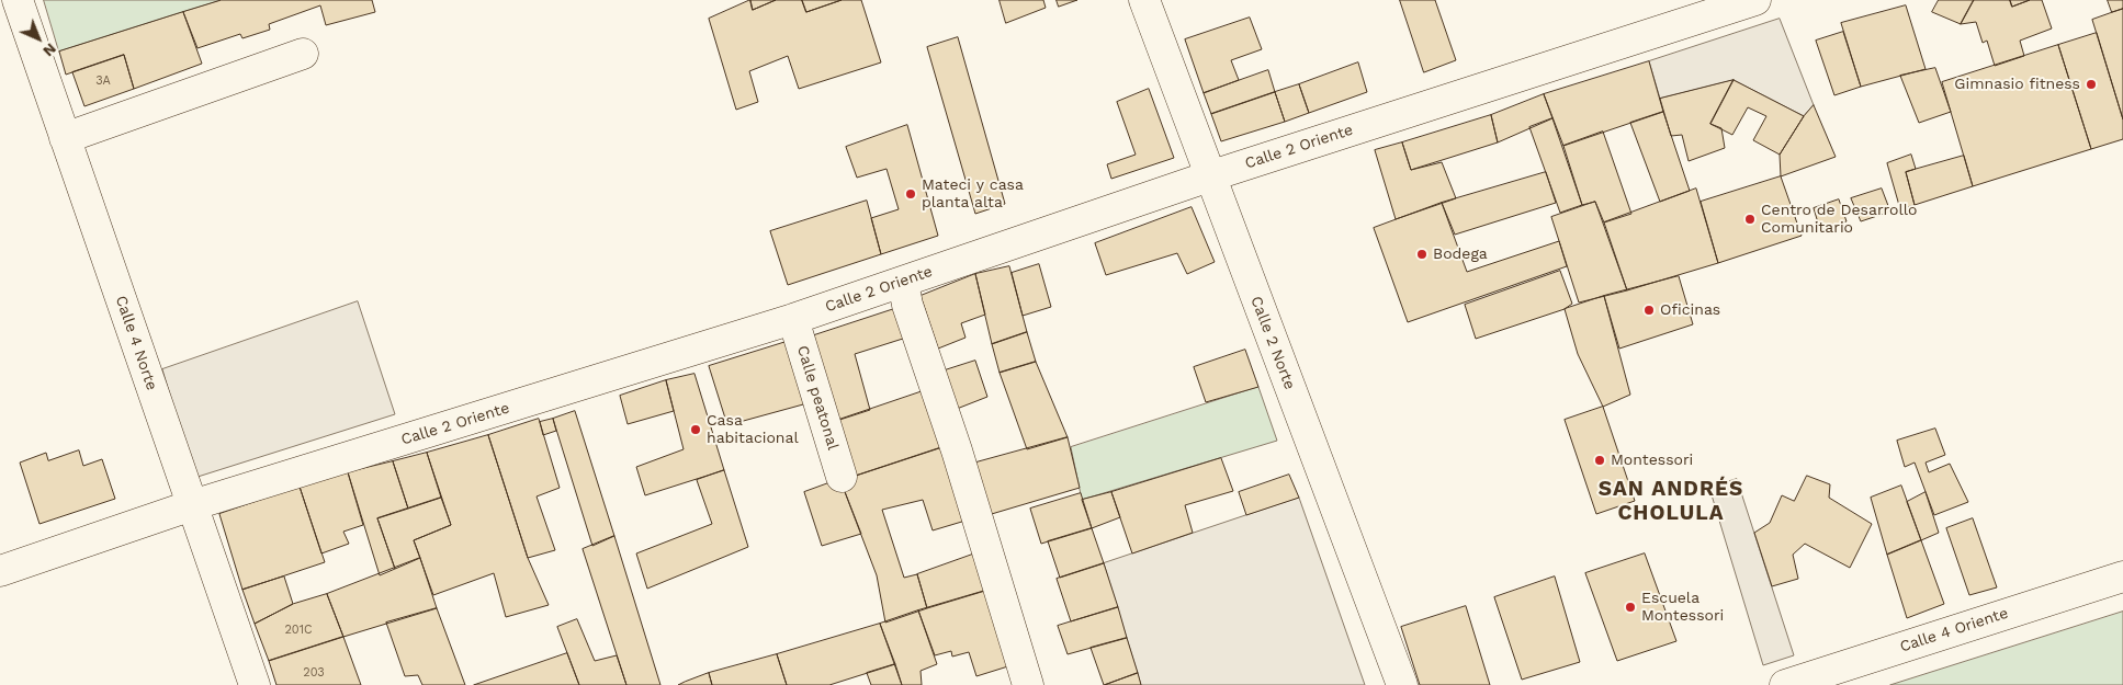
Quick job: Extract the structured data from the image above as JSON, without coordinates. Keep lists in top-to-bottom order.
{
  "streets": {
    "street": [
      "Calle 2 Oriente",
      "Calle 4 Norte",
      "Calle 2 Norte",
      "Calle peatonal",
      "Calle 4 Oriente"
    ]
  },
  "crossings": [
    ["Calle 2 Oriente", "Calle 4 Norte"],
    ["Calle 2 Oriente", "Calle 2 Norte"],
    ["Calle 2 Oriente", "Calle peatonal"]
  ],
  "districts": ["SAN ANDRÉS CHOLULA"],
  "places": [
    "Gimnasio fitness",
    "Mateci y casa planta alta",
    "Centro de Desarrollo Comunitario",
    "Bodega",
    "Oficinas",
    "Casa habitacional",
    "Montessori",
    "Escuela Montessori"
  ],
  "house_numbers": ["3A", "201C", "203"],
  "north": "bottom right"
}
